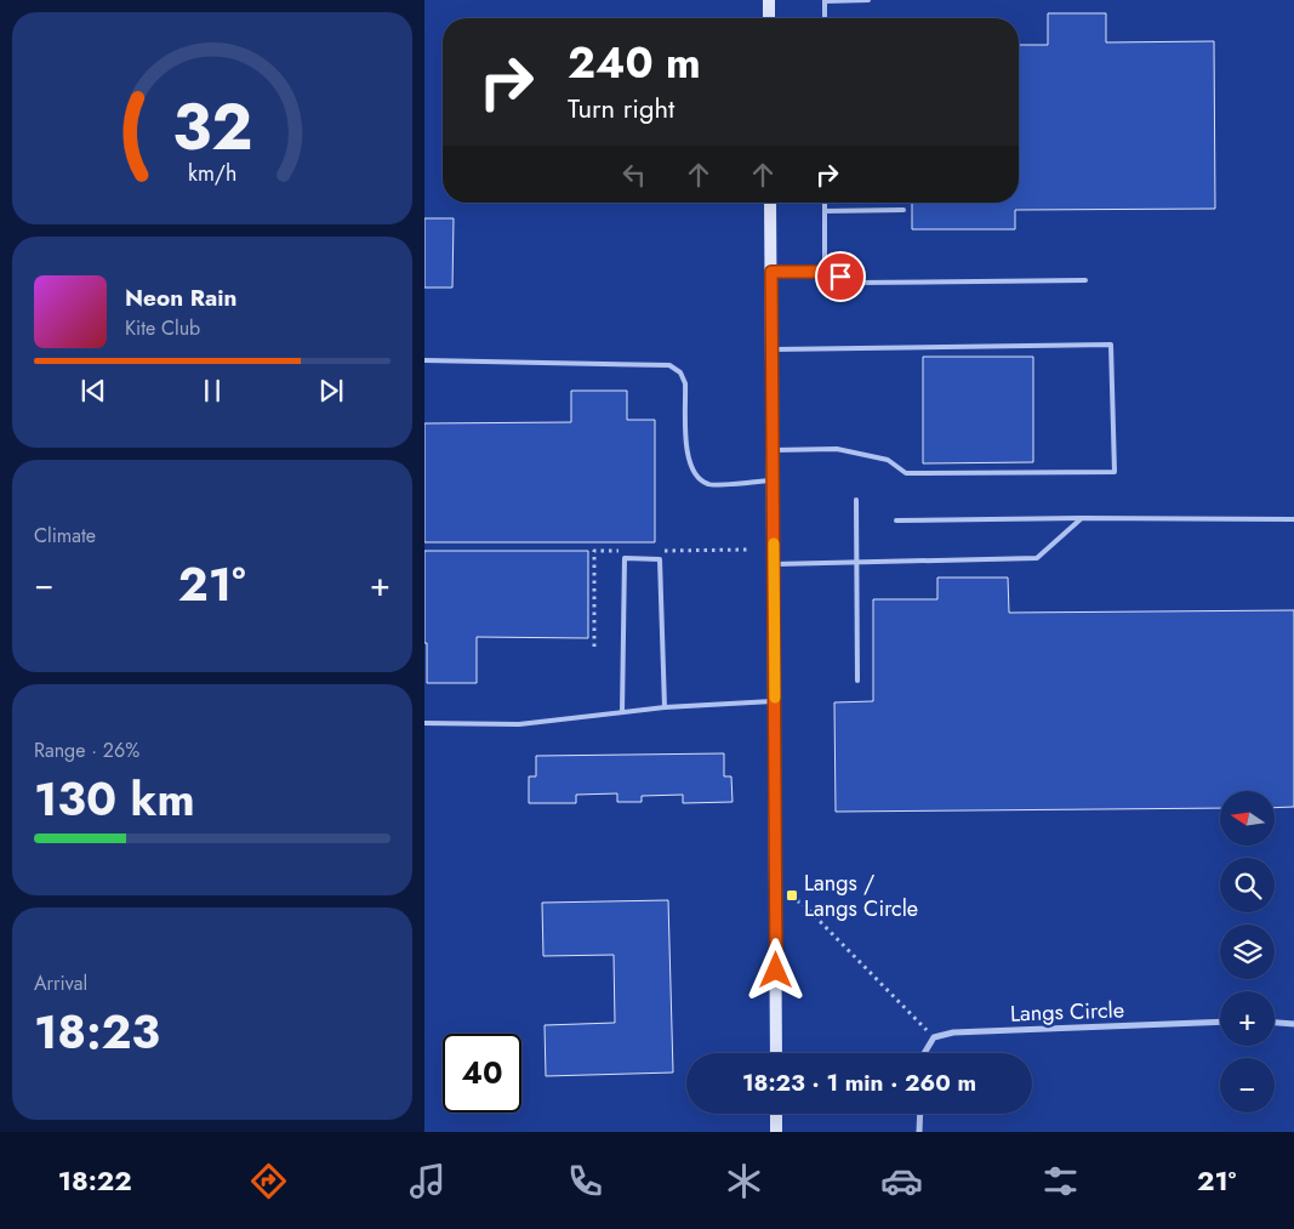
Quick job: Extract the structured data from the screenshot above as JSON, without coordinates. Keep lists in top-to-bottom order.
{
  "streets": {
    "street": ["Langs Circle"]
  },
  "places": {
    "transit": ["Langs / Langs Circle"]
  },
  "north": "left",
  "page": {
    "turn": ["240 m", "Turn right"],
    "song": ["Neon Rain", "Kite Club"],
    "tile": [
      "Climate",
      ["Range · 26%", "130 km"],
      ["Arrival", "18:23"]
    ],
    "heat": ["−", "21°", "+"],
    "map_buttons": ["+", "−"],
    "limit": "40",
    "trip": "18:23 · 1 min · 260 m",
    "tabs": ["18:22", "21°"],
    "gauge": ["32", "km/h"]
  }
}
